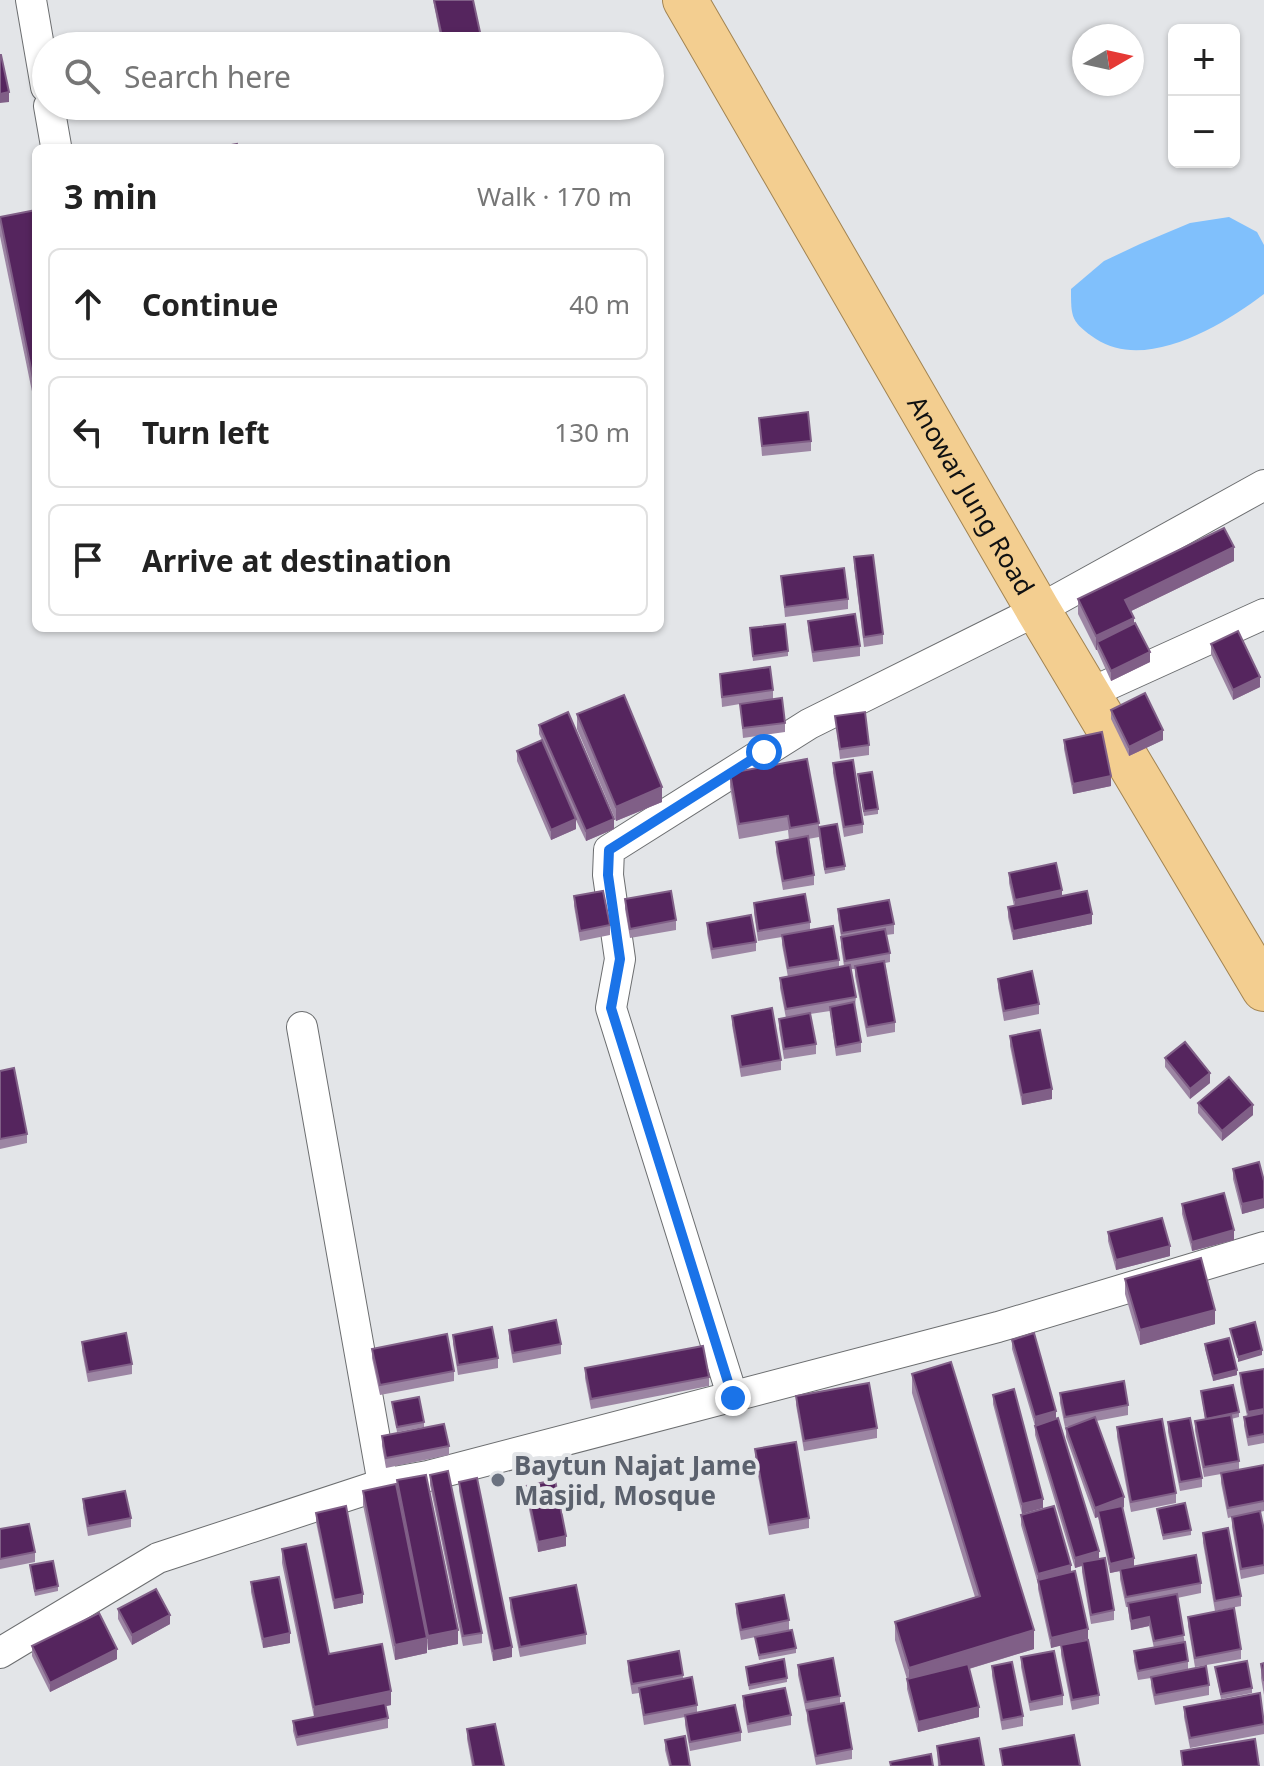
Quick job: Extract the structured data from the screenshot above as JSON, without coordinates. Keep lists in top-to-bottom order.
{
  "streets": {
    "highway": ["Anowar Jung Road"]
  },
  "places": ["Baytun Najat Jame Masjid, Mosque"],
  "north": "right",
  "page": {
    "map_buttons": ["+", "−"],
    "search": "Search here",
    "heading": ["3 min", "Walk · 170 m"],
    "list": [
      ["Continue", "40 m"],
      ["Turn left", "130 m"],
      "Arrive at destination"
    ]
  }
}
